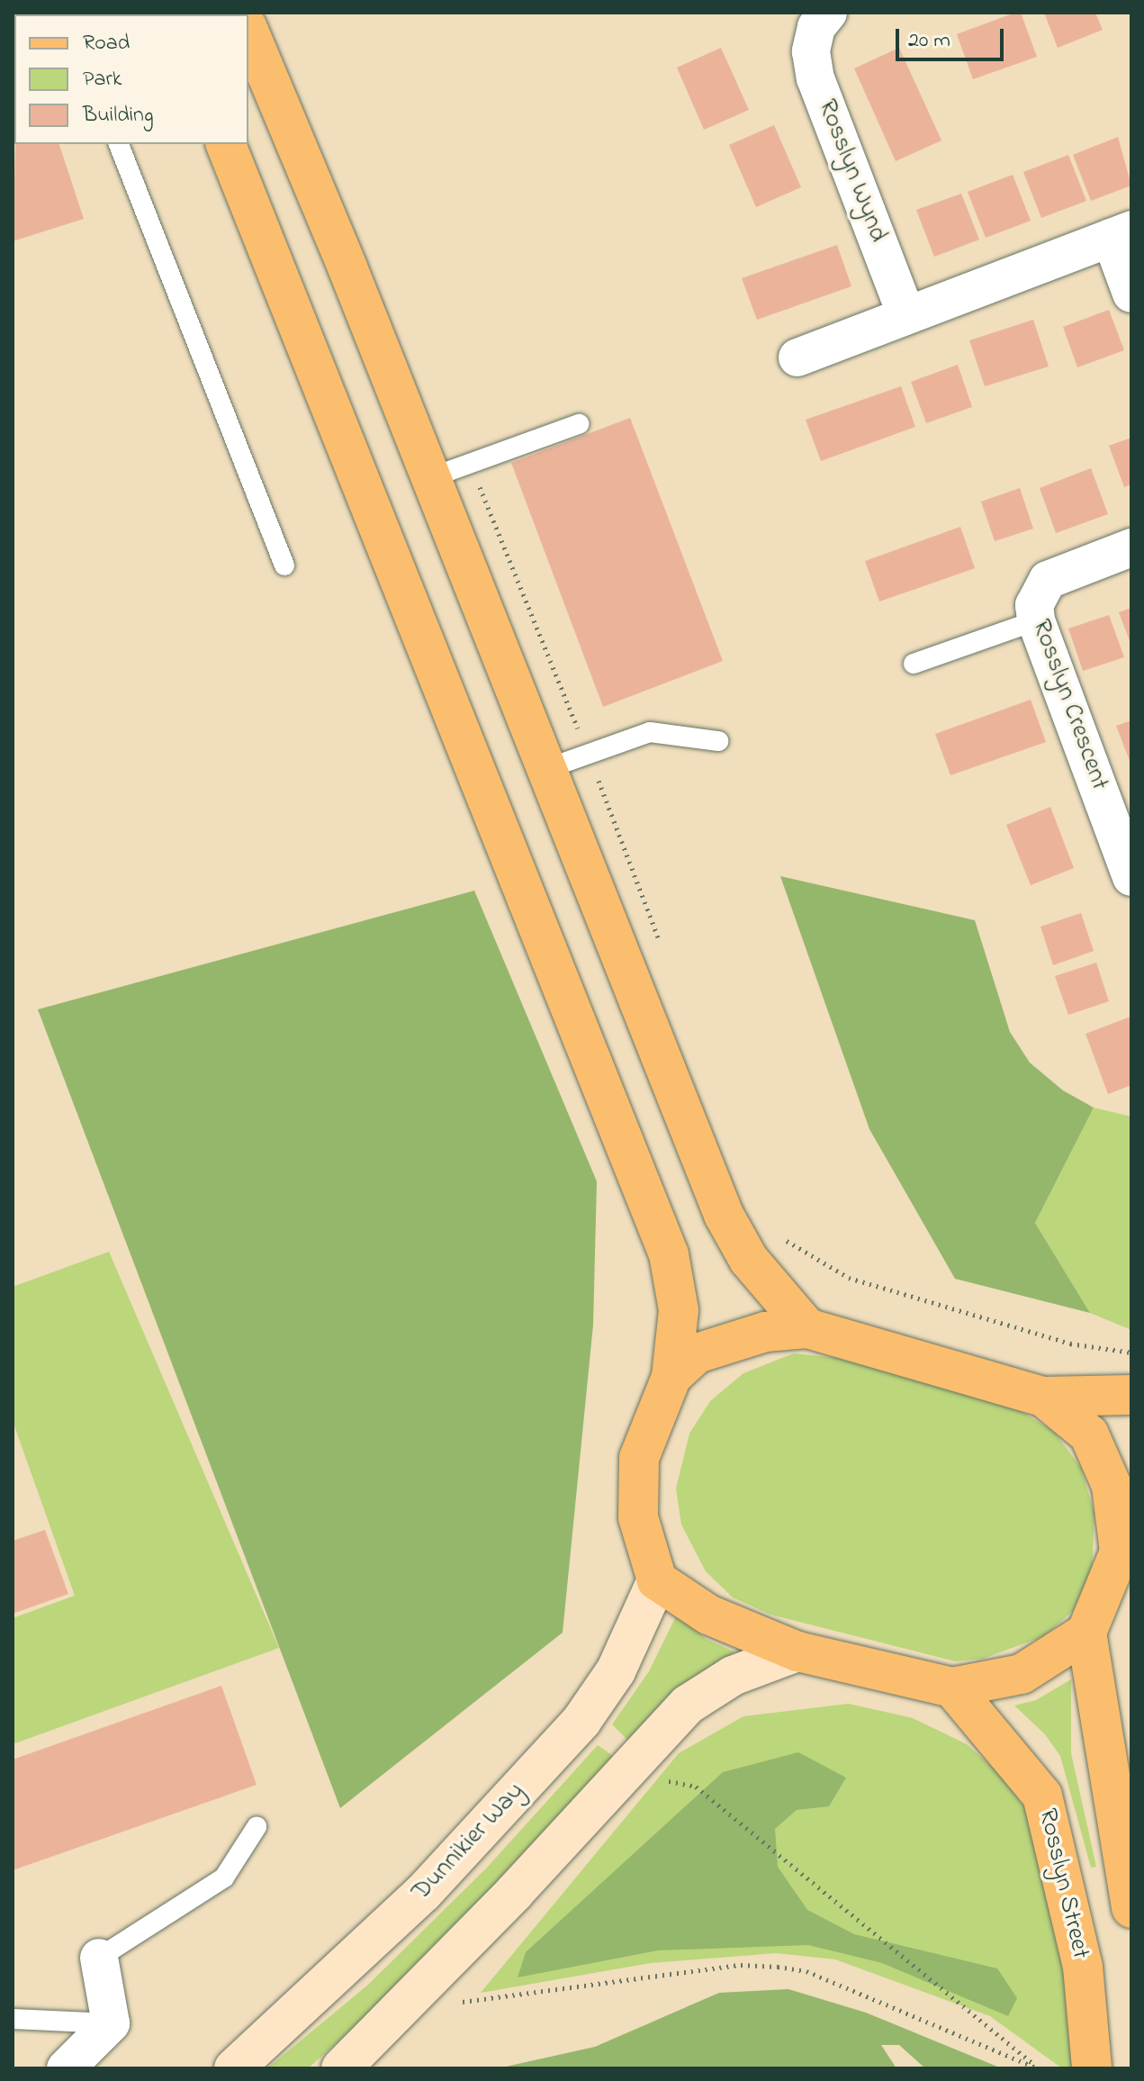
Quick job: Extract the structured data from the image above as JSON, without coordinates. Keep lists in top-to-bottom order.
{
  "streets": {
    "main road": ["Dunnikier Way", "Rosslyn Street"],
    "street": ["Rosslyn Wynd", "Rosslyn Crescent"]
  },
  "legend": ["Road", "Park", "Building"],
  "scale_bar": "20 m"
}
